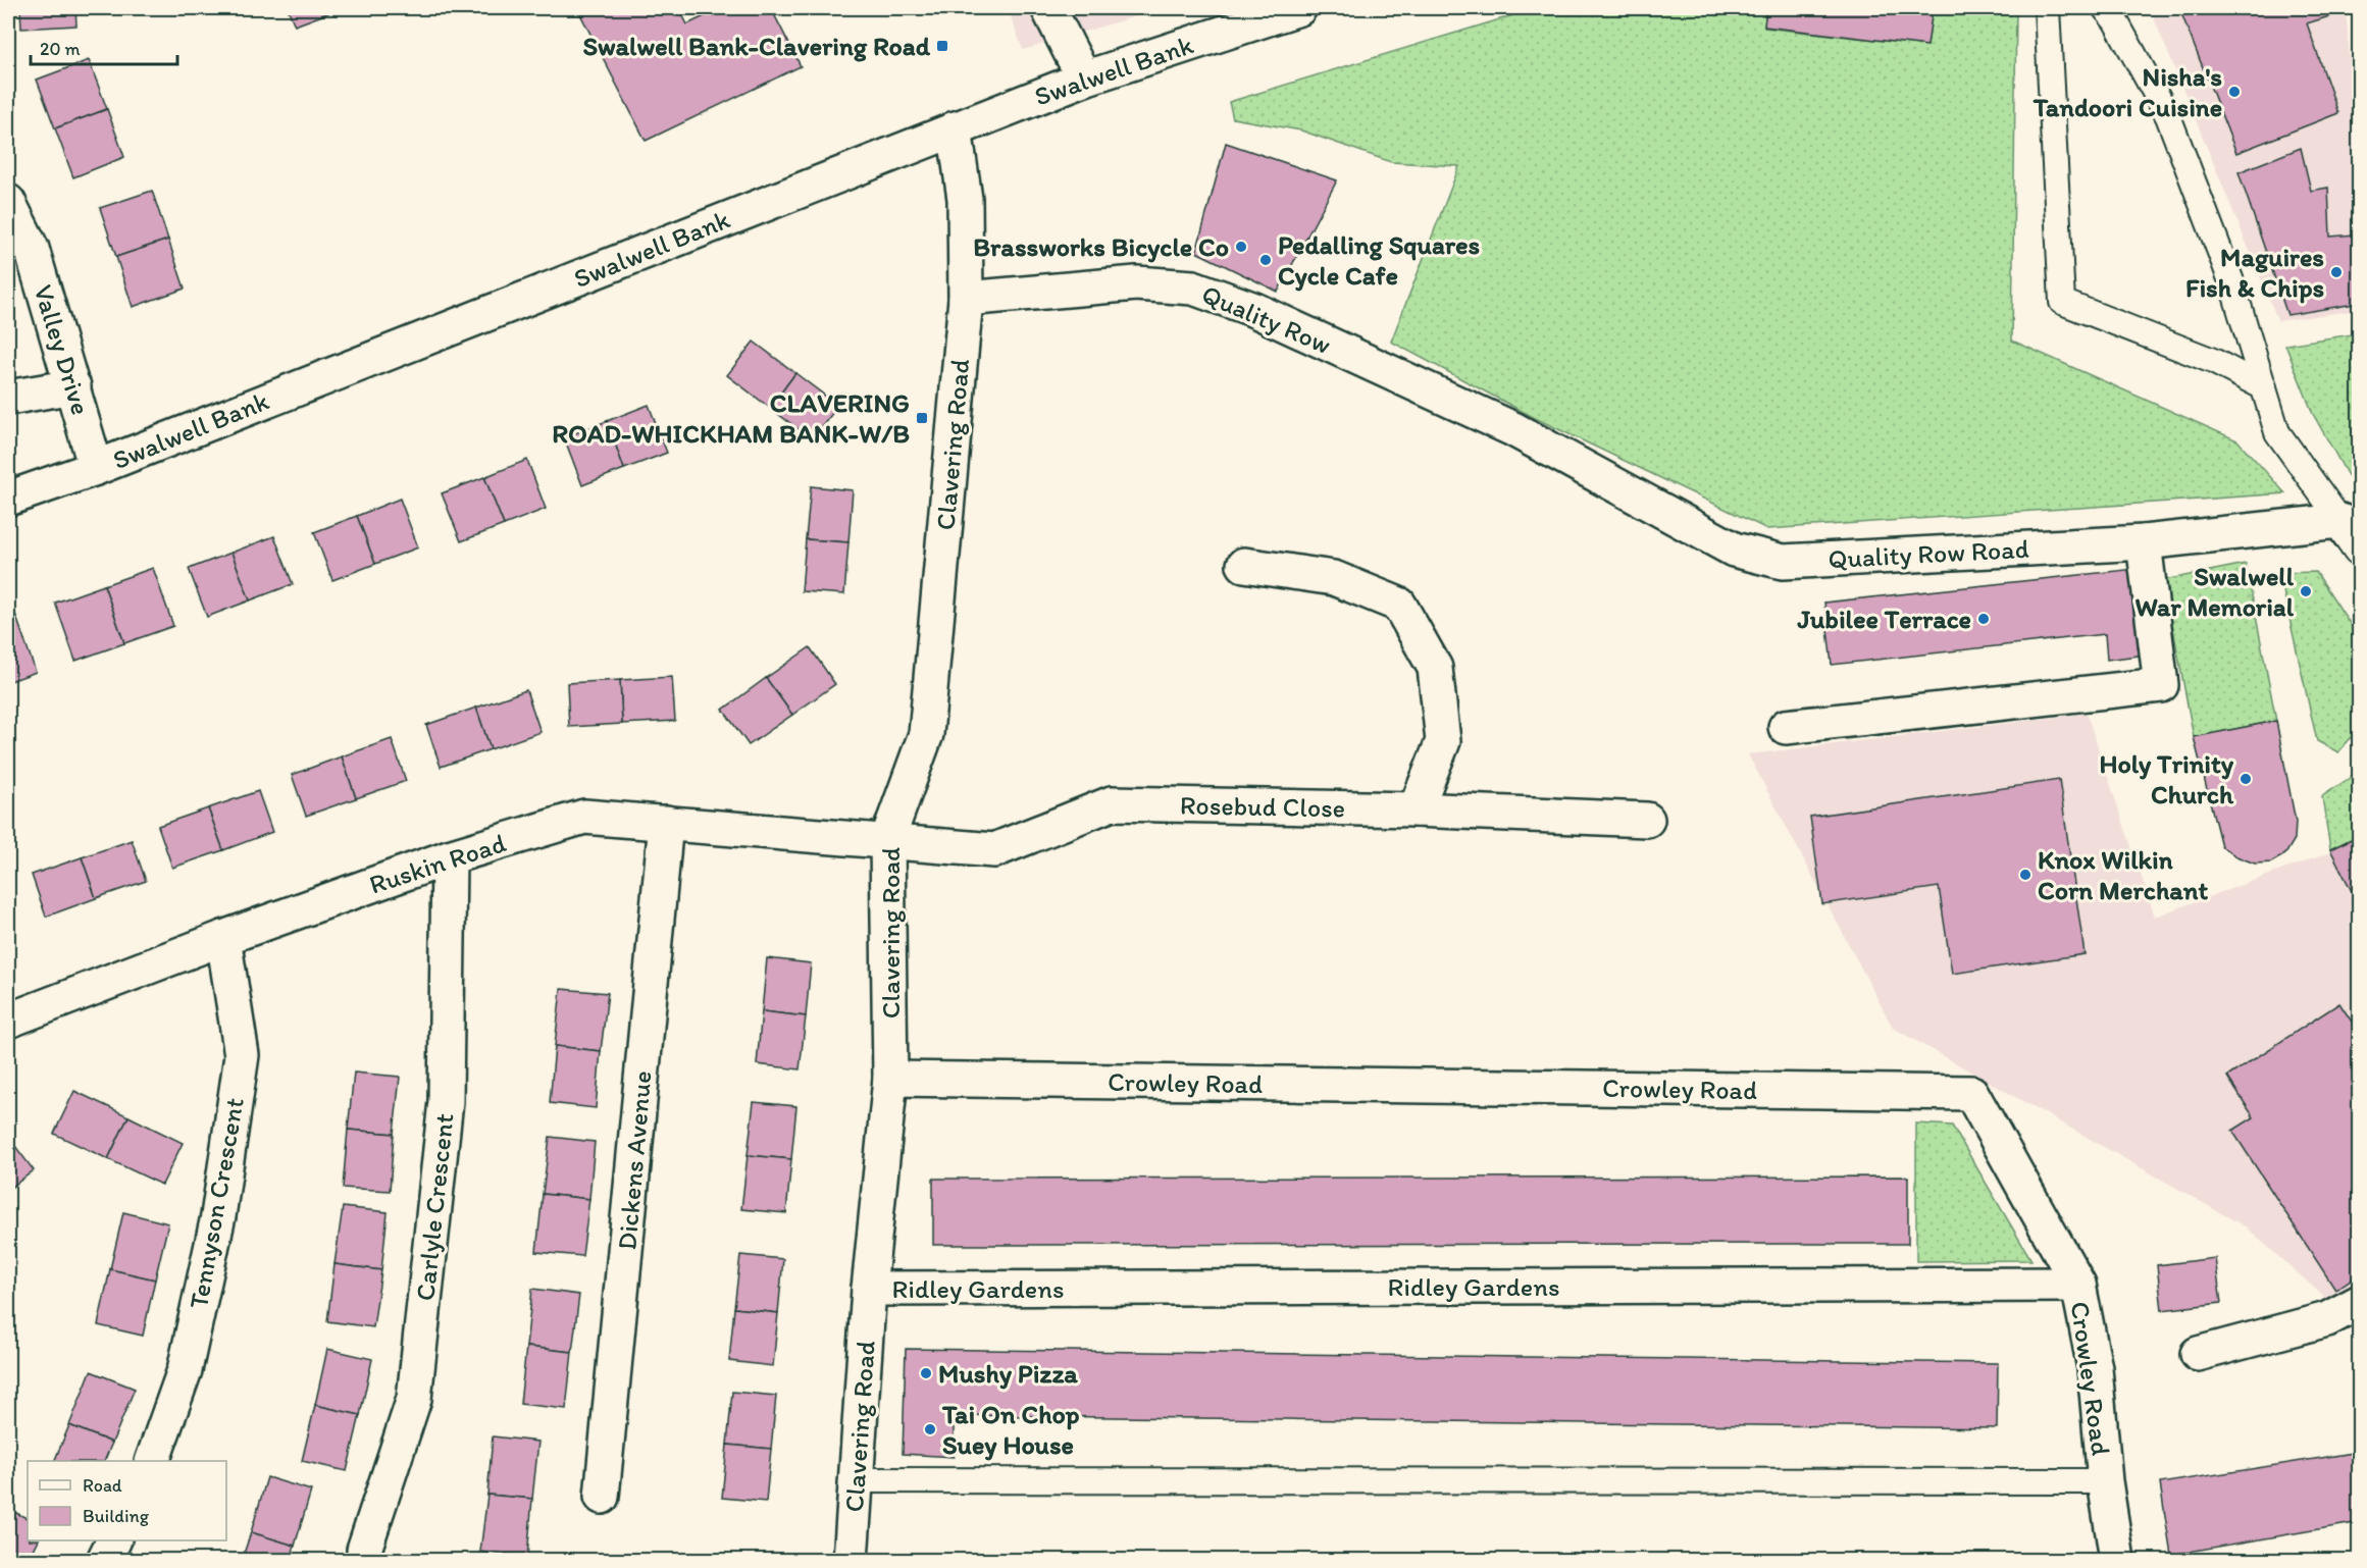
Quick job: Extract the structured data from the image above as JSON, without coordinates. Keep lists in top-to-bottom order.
{
  "streets": {
    "street": [
      "Swalwell Bank",
      "Quality Row",
      "Valley Drive",
      "Clavering Road",
      "Quality Row Road",
      "Rosebud Close",
      "Ruskin Road",
      "Crowley Road",
      "Dickens Avenue",
      "Tennyson Crescent",
      "Carlyle Crescent",
      "Ridley Gardens"
    ]
  },
  "crossings": [
    ["Swalwell Bank", "Valley Drive"],
    ["Swalwell Bank", "Clavering Road"],
    ["Quality Row", "Clavering Road"],
    ["Quality Row", "Quality Row Road"],
    ["Clavering Road", "Rosebud Close"],
    ["Clavering Road", "Ruskin Road"],
    ["Clavering Road", "Crowley Road"],
    ["Clavering Road", "Ridley Gardens"],
    ["Rosebud Close", "Ruskin Road"],
    ["Ruskin Road", "Dickens Avenue"],
    ["Ruskin Road", "Tennyson Crescent"],
    ["Ruskin Road", "Carlyle Crescent"],
    ["Crowley Road", "Ridley Gardens"]
  ],
  "places": {
    "transit": ["Swalwell Bank-Clavering Road", "CLAVERING ROAD-WHICKHAM BANK-W/B"],
    "other": [
      "Nisha's Tandoori Cuisine",
      "Brassworks Bicycle Co",
      "Pedalling Squares Cycle Cafe",
      "Maguires Fish & Chips",
      "Swalwell War Memorial",
      "Jubilee Terrace",
      "Holy Trinity Church",
      "Knox Wilkin Corn Merchant",
      "Mushy Pizza",
      "Tai On Chop Suey House"
    ]
  },
  "legend": ["Road", "Building"],
  "scale_bar": "20 m"
}
